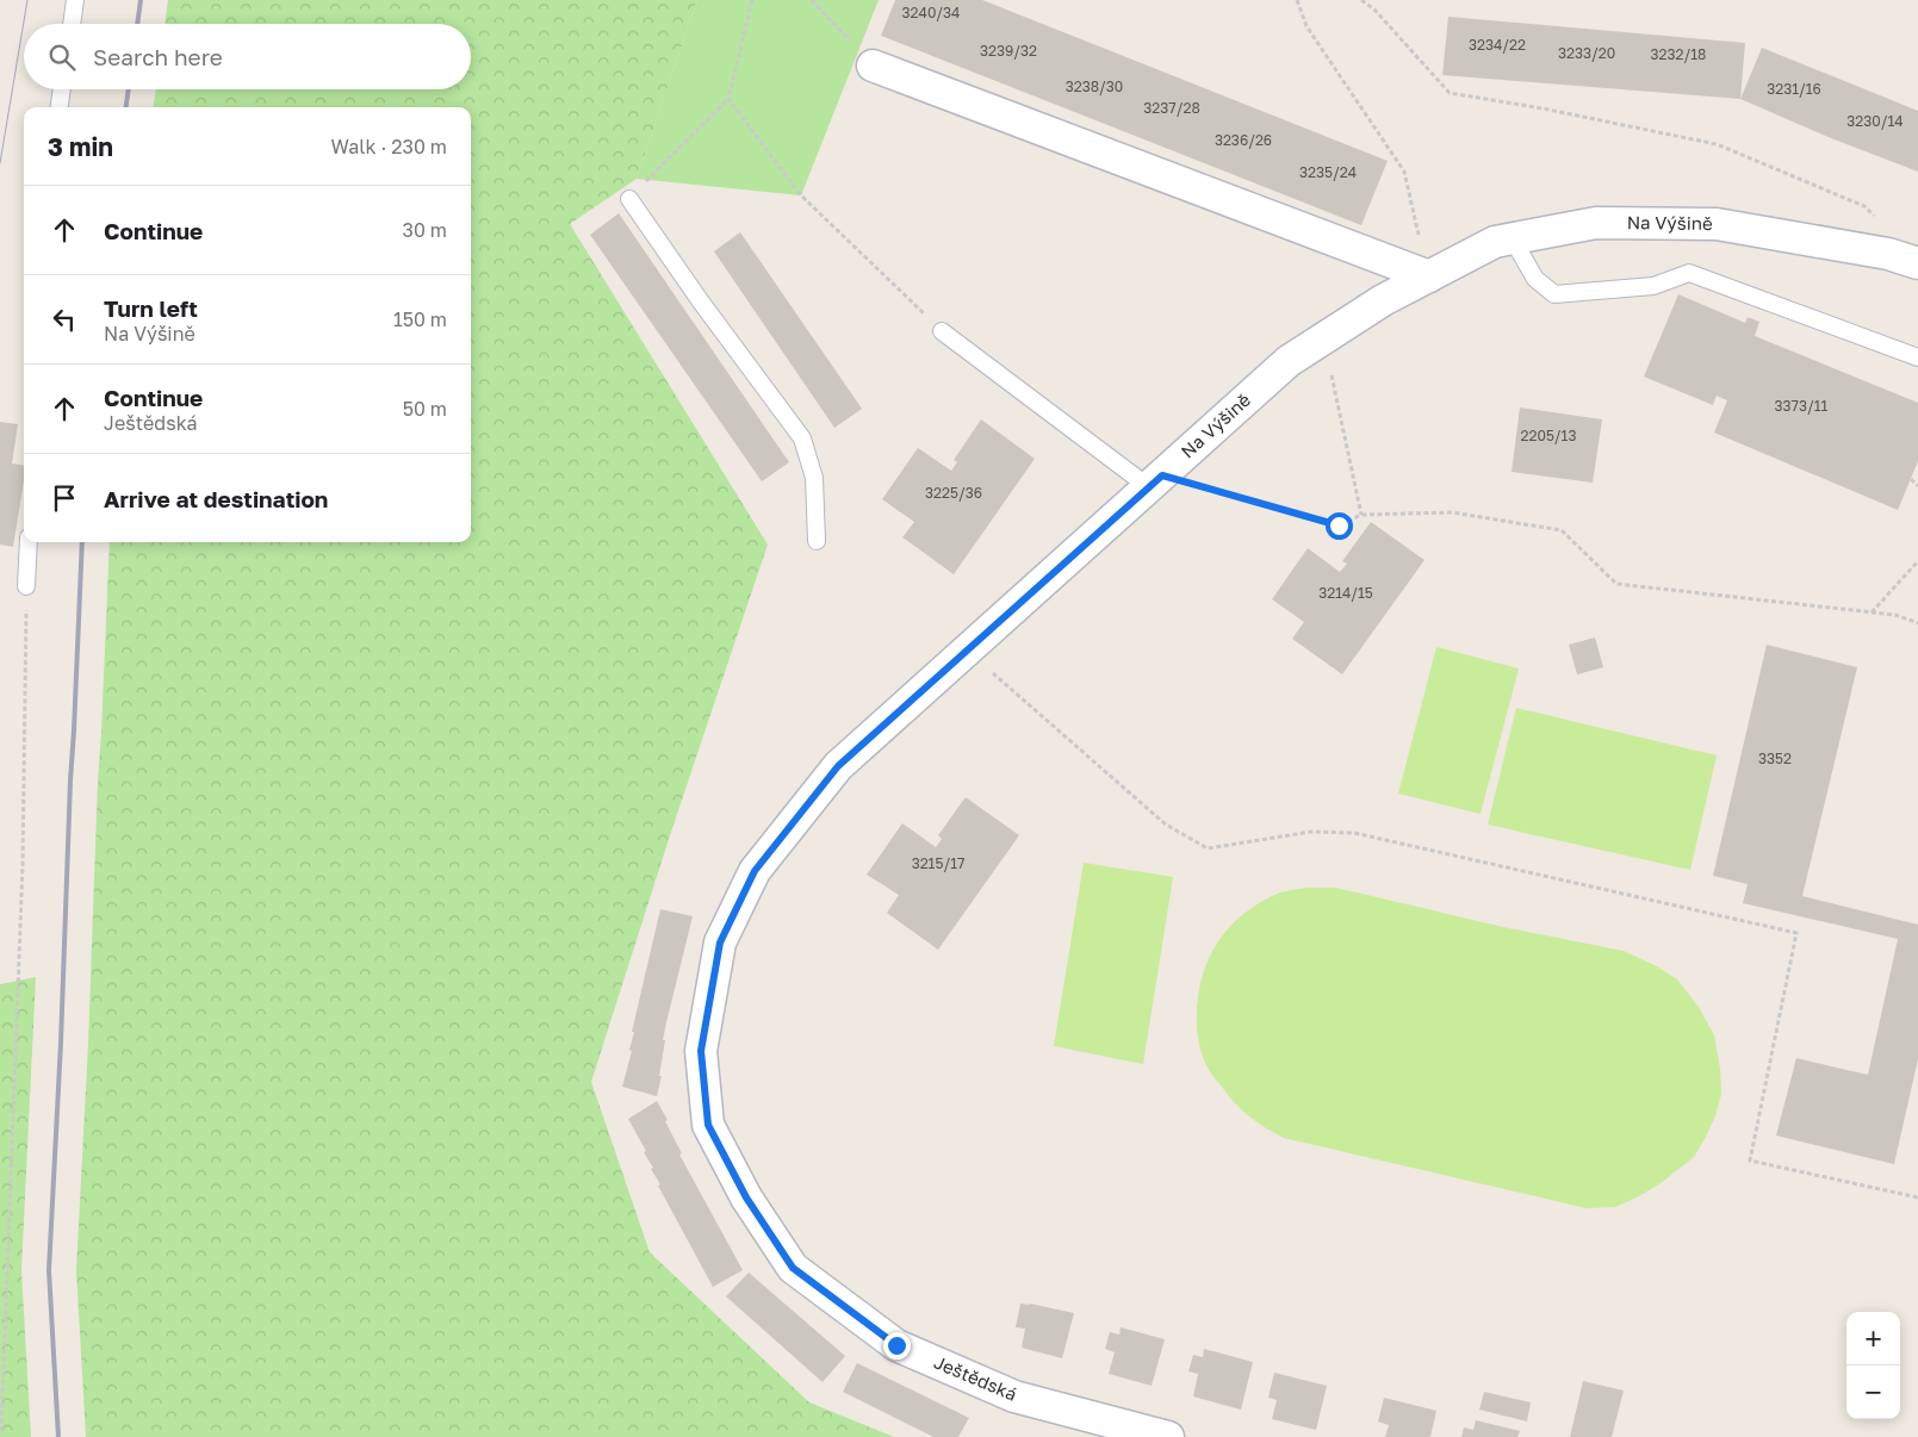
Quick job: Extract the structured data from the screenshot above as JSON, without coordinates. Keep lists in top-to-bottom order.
{
  "streets": {
    "street": ["Na Výšině", "Ještědská"]
  },
  "crossings": [
    ["Na Výšině", "Ještědská"]
  ],
  "house_numbers": [
    "3240/34",
    "3234/22",
    "3239/32",
    "3233/20",
    "3232/18",
    "3238/30",
    "3231/16",
    "3237/28",
    "3230/14",
    "3236/26",
    "3235/24",
    "3373/11",
    "2205/13",
    "3225/36",
    "3214/15",
    "3352",
    "3215/17"
  ],
  "page": {
    "search": "Search here",
    "heading": ["3 min", "Walk · 230 m"],
    "list": [
      ["Continue", "30 m"],
      ["Turn left", "Na Výšině", "150 m"],
      ["Continue", "Ještědská", "50 m"],
      "Arrive at destination"
    ],
    "map_buttons": ["+", "−"]
  }
}
